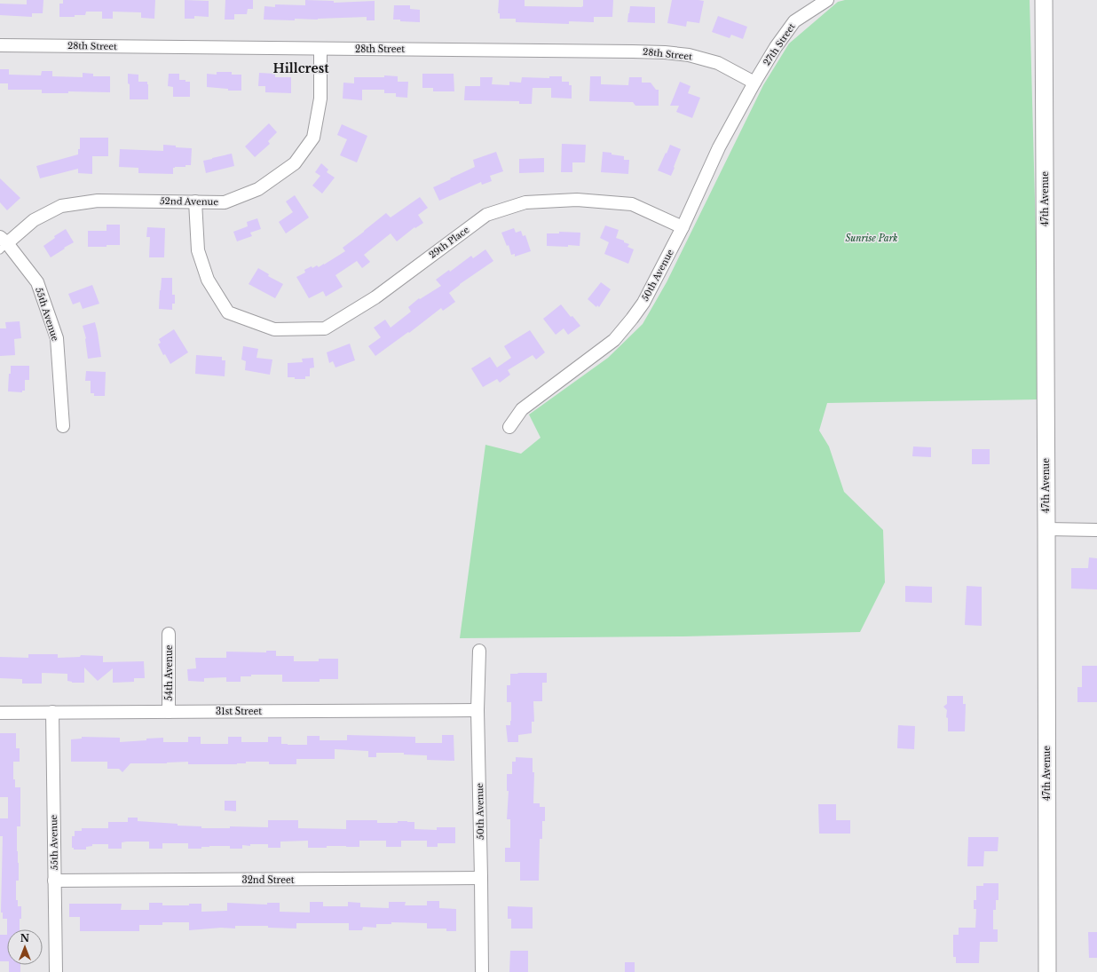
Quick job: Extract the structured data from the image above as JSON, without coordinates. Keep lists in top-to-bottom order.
{
  "streets": {
    "street": [
      "27th Street",
      "28th Street",
      "47th Avenue",
      "52nd Avenue",
      "29th Place",
      "50th Avenue",
      "55th Avenue",
      "54th Avenue",
      "31st Street",
      "32nd Street"
    ]
  },
  "crossings": [
    ["27th Street", "28th Street"],
    ["27th Street", "50th Avenue"],
    ["28th Street", "52nd Avenue"],
    ["28th Street", "50th Avenue"],
    ["52nd Avenue", "29th Place"],
    ["52nd Avenue", "55th Avenue"],
    ["29th Place", "50th Avenue"],
    ["50th Avenue", "31st Street"],
    ["50th Avenue", "32nd Street"],
    ["55th Avenue", "31st Street"],
    ["55th Avenue", "32nd Street"],
    ["54th Avenue", "31st Street"]
  ],
  "districts": ["Hillcrest"],
  "parks": ["Sunrise Park"],
  "north": "top"
}
